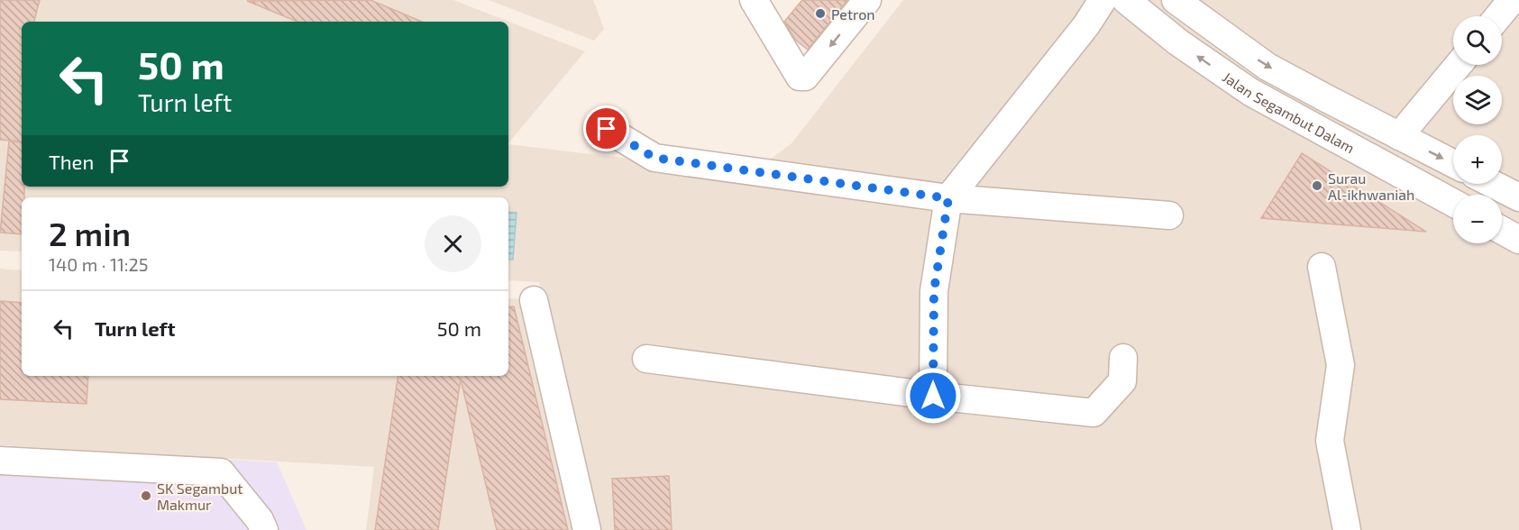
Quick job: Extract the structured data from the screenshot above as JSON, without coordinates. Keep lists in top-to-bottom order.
{
  "streets": {
    "street": ["Jalan Segambut Dalam"]
  },
  "places": ["Petron", "Surau Al-ikhwaniah", "SK Segambut Makmur"],
  "page": {
    "map_buttons": ["+", "−"],
    "turn": ["50 m", "Turn left"],
    "then": "Then",
    "heading": ["2 min", "140 m · 11:25"],
    "list": [
      {
        "name": "Turn left",
        "value": "50 m"
      }
    ]
  }
}
